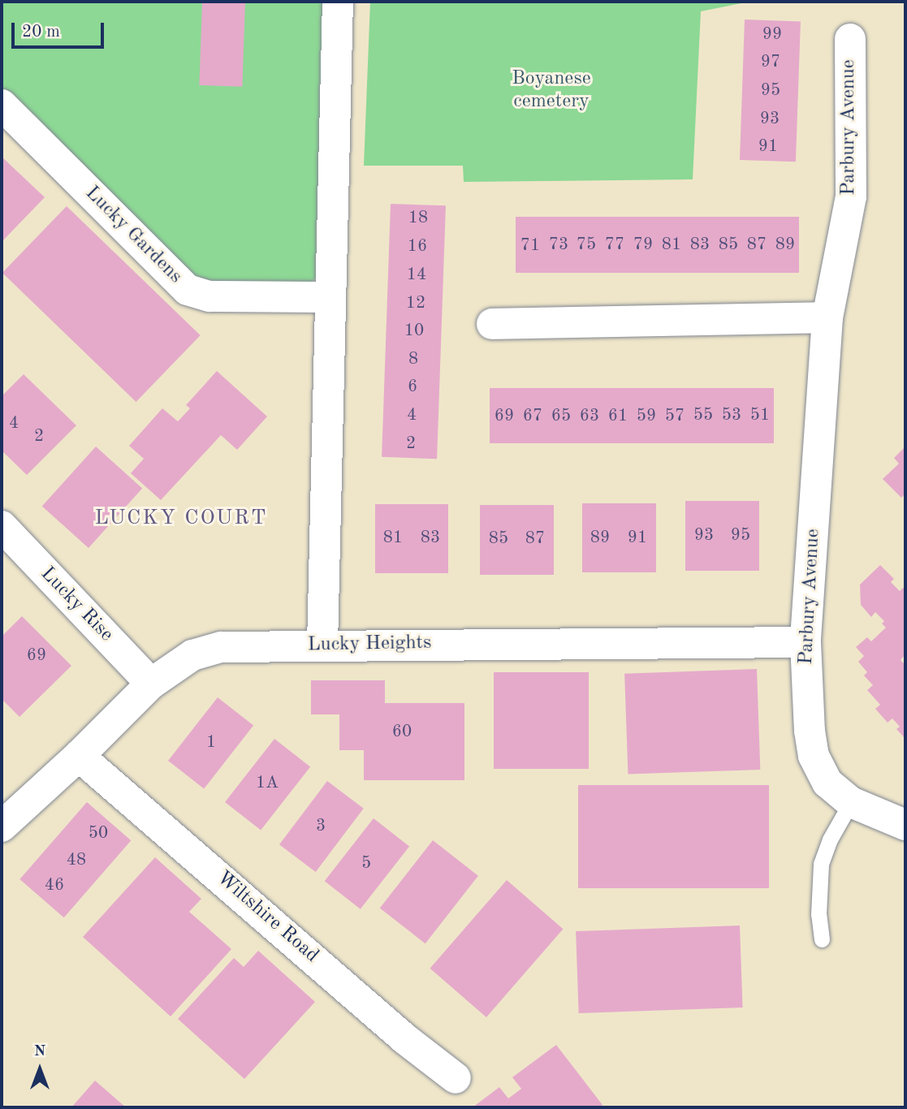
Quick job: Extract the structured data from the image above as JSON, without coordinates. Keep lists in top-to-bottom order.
{
  "streets": {
    "street": [
      "Parbury Avenue",
      "Lucky Gardens",
      "Lucky Rise",
      "Lucky Heights",
      "Wiltshire Road"
    ]
  },
  "crossings": [
    ["Parbury Avenue", "Lucky Heights"],
    ["Lucky Rise", "Lucky Heights"],
    ["Lucky Heights", "Wiltshire Road"]
  ],
  "districts": ["LUCKY COURT"],
  "parks": ["Boyanese cemetery"],
  "house_numbers": [
    "99",
    "97",
    "95",
    "93",
    "91",
    "18",
    "73",
    "75",
    "77",
    "79",
    "81",
    "83",
    "85",
    "87",
    "89",
    "71",
    "16",
    "14",
    "12",
    "10",
    "8",
    "6",
    "4",
    "55",
    "53",
    "51",
    "69",
    "67",
    "65",
    "63",
    "61",
    "59",
    "57",
    "4",
    "2",
    "2",
    "93",
    "95",
    "81",
    "83",
    "89",
    "91",
    "85",
    "87",
    "69",
    "60",
    "1",
    "1A",
    "3",
    "50",
    "48",
    "5",
    "46"
  ],
  "scale_bar": "20 m",
  "north": "top"
}
